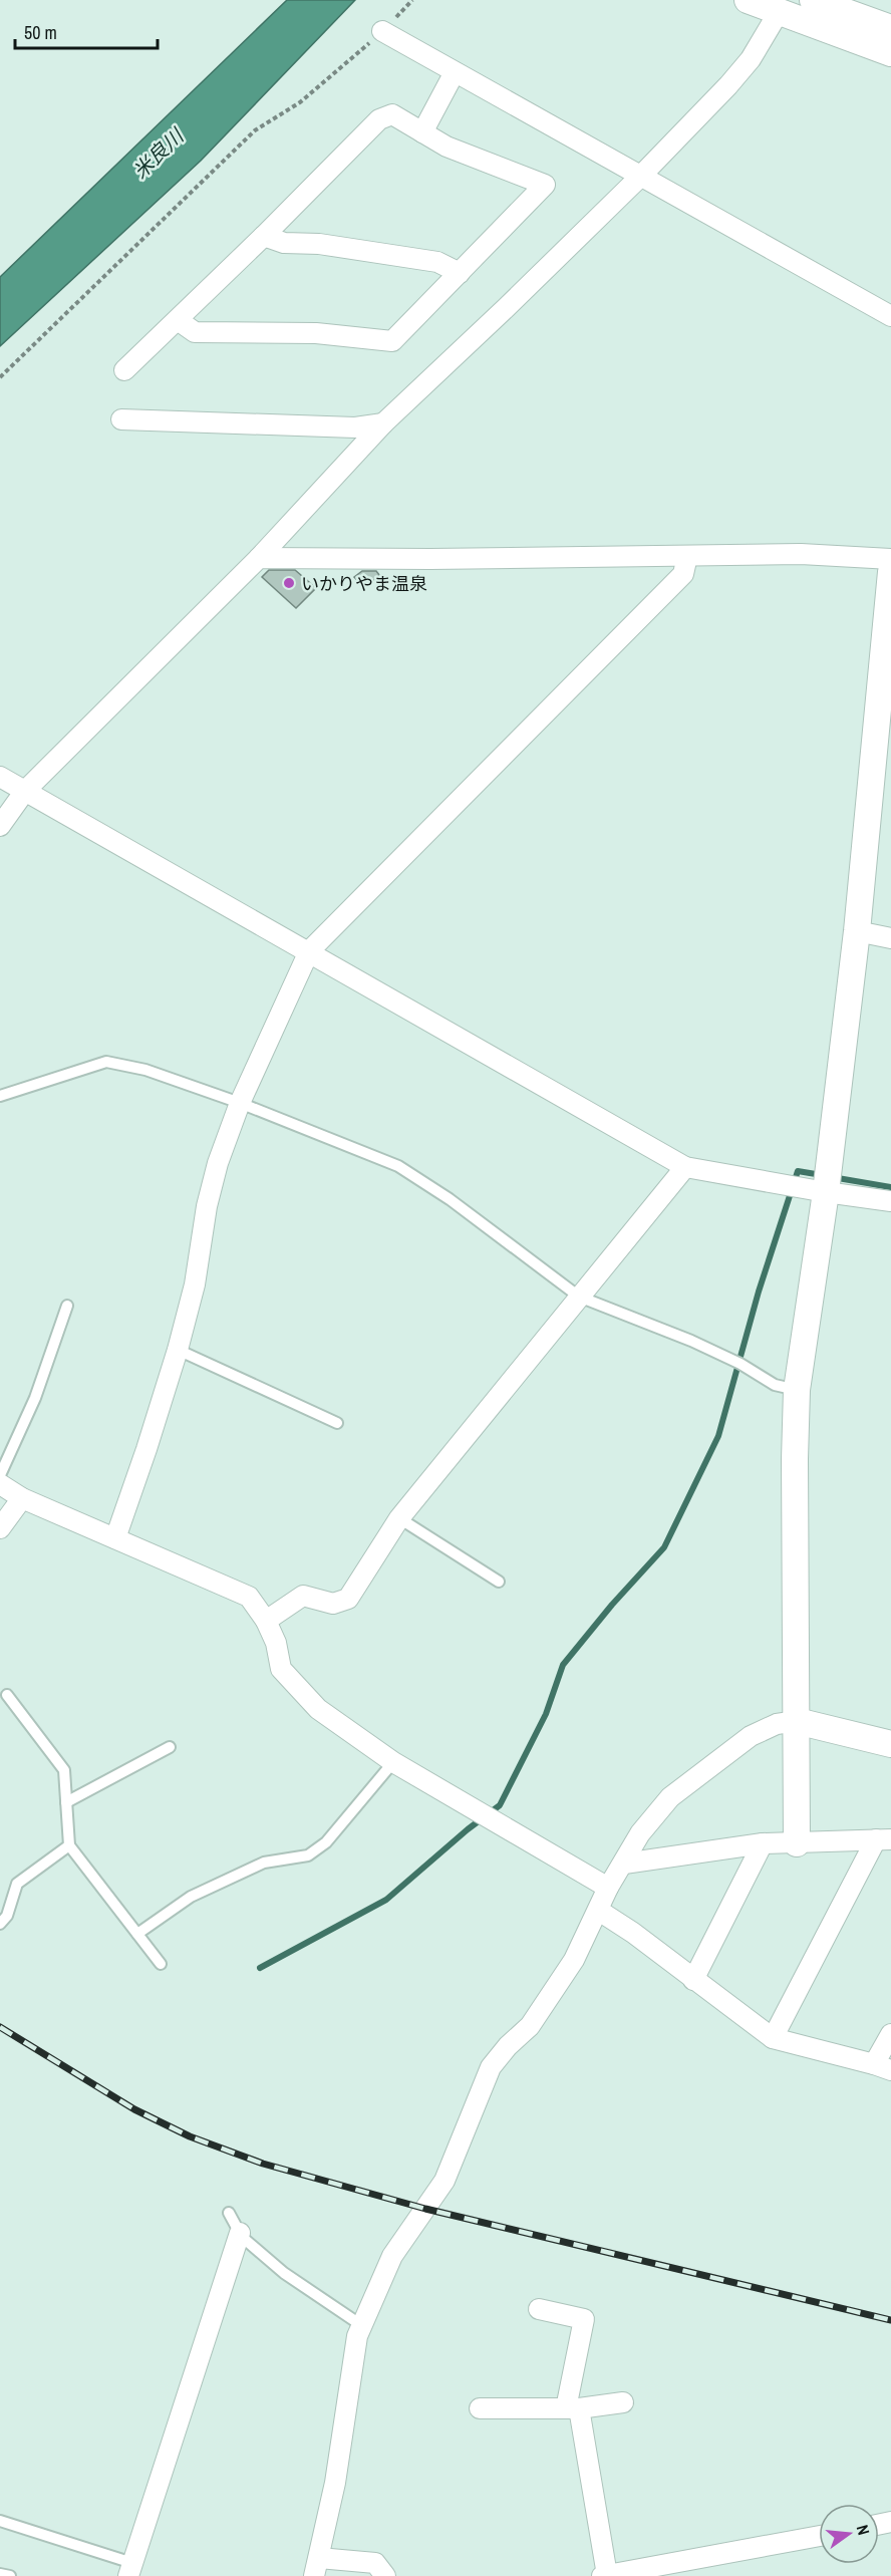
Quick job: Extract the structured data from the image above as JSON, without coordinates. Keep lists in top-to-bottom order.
{
  "water": ["米良川"],
  "places": ["いかりやま温泉"],
  "scale_bar": "50 m",
  "north": "right"
}
